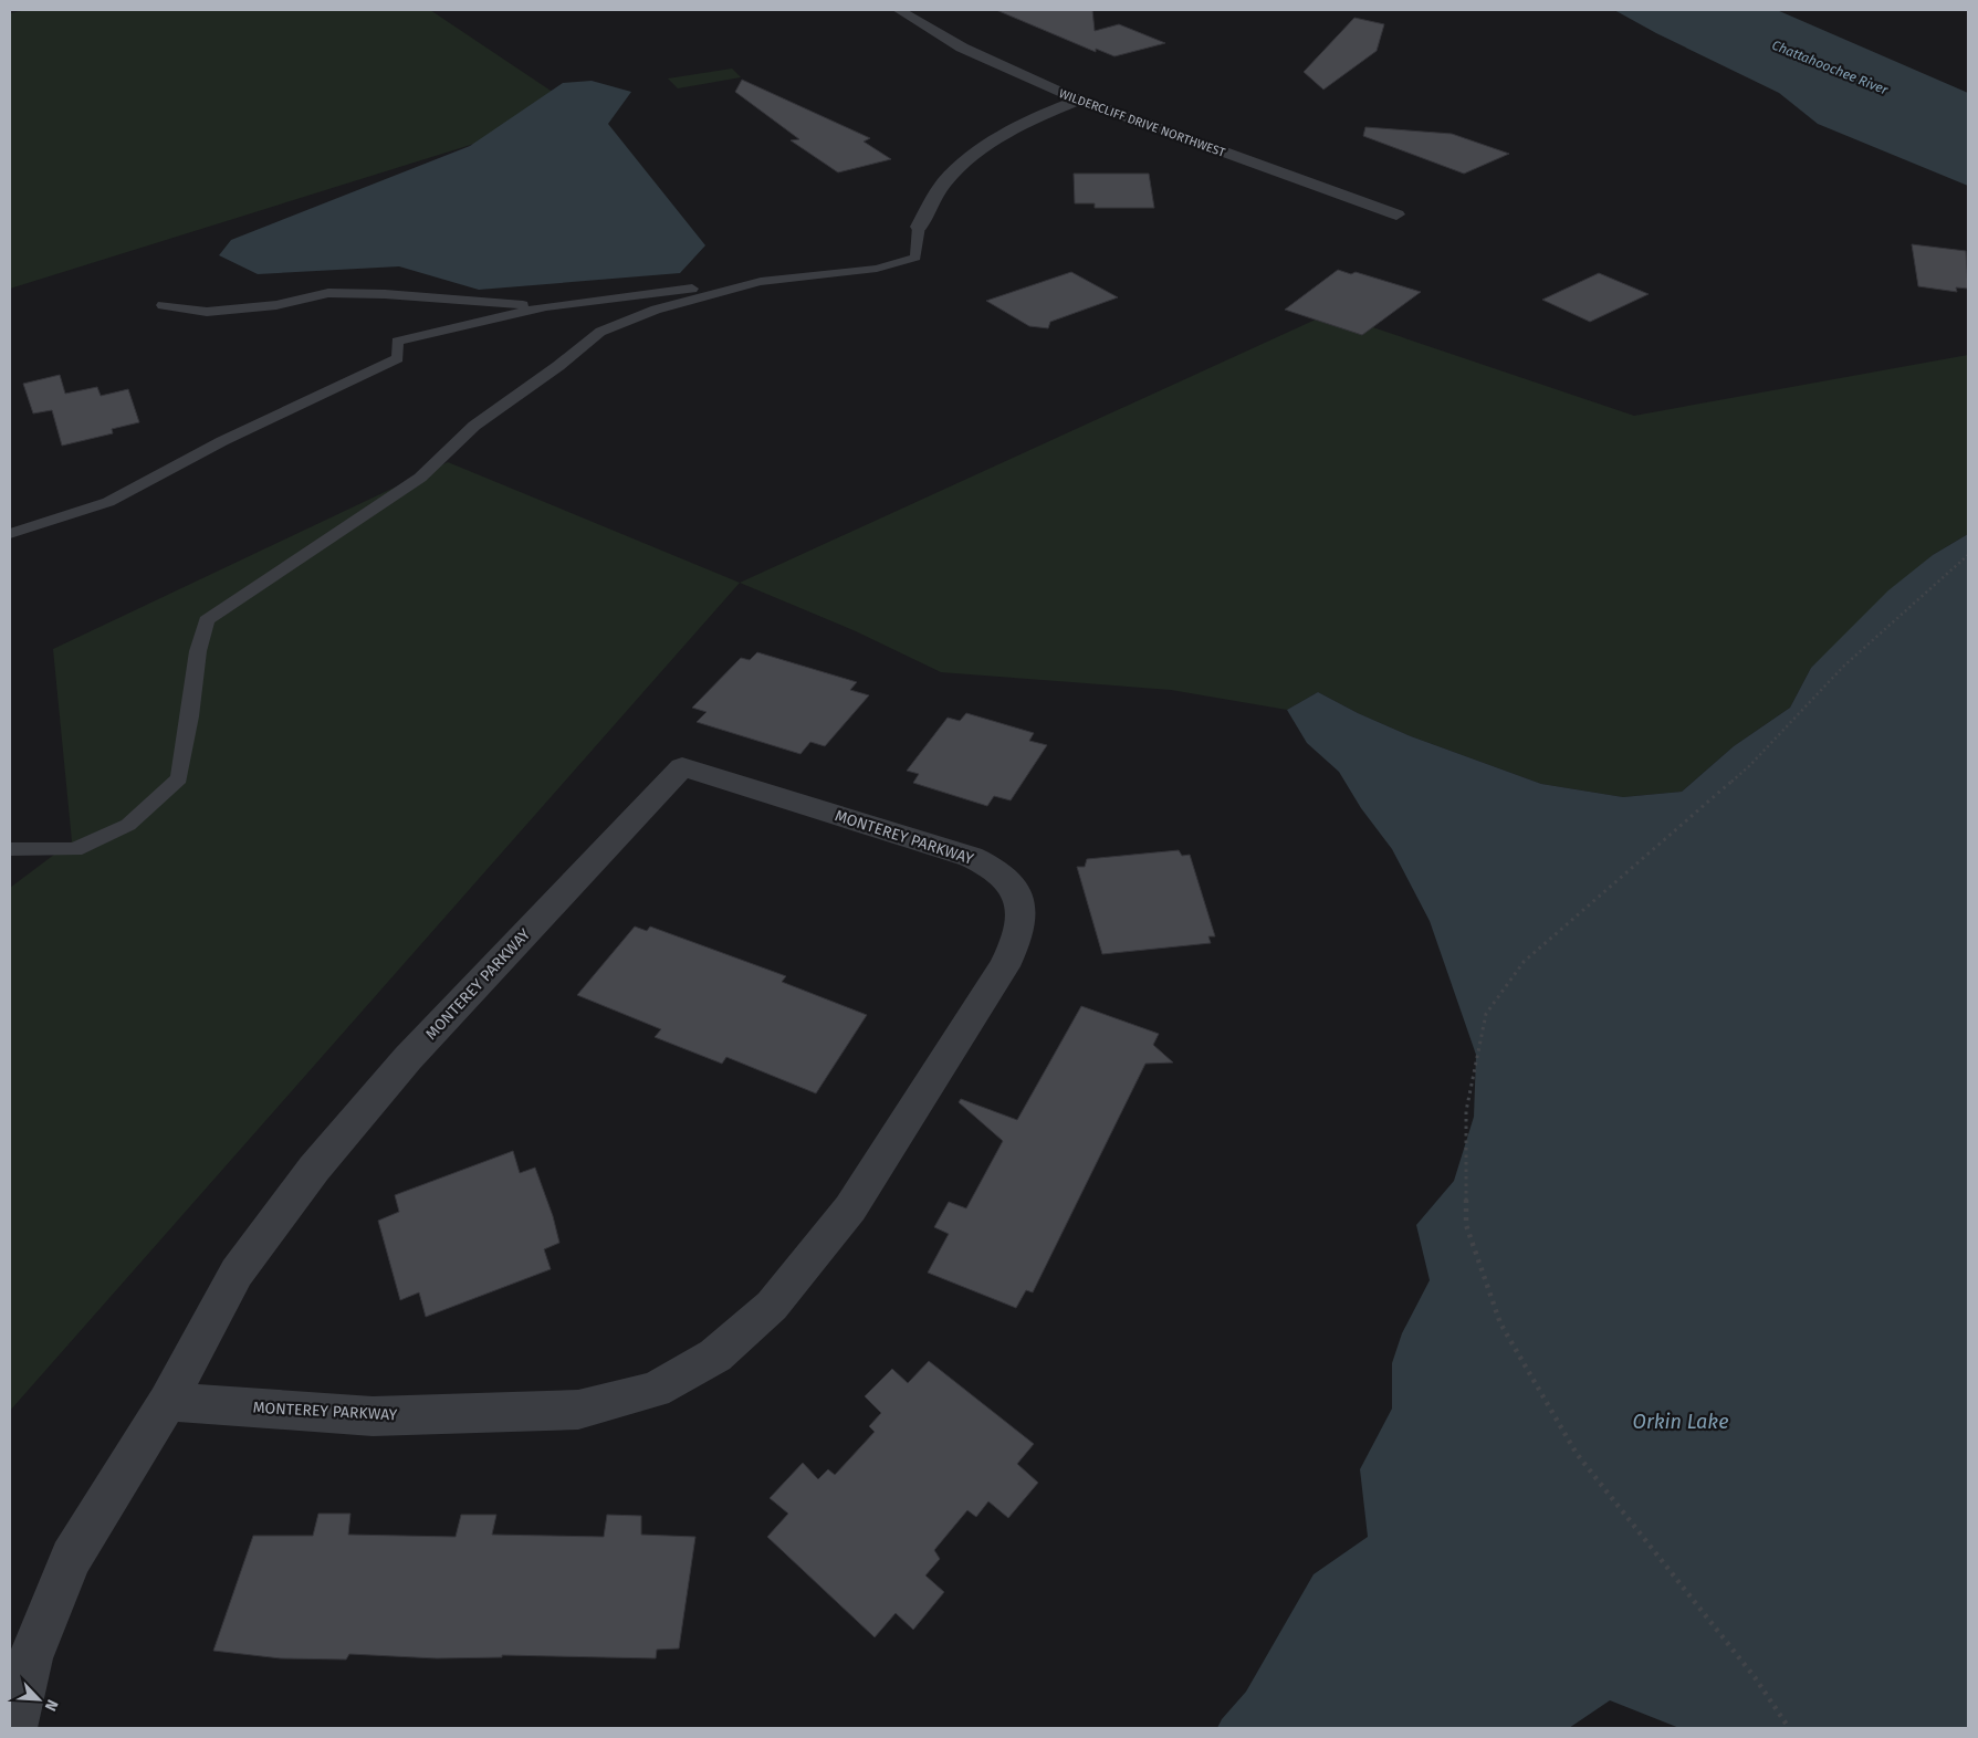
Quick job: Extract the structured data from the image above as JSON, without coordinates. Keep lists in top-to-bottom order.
{
  "streets": {
    "street": ["WILDERCLIFF DRIVE NORTHWEST", "MONTEREY PARKWAY"]
  },
  "water": ["Chattahoochee River", "Orkin Lake"],
  "north": "bottom right"
}
